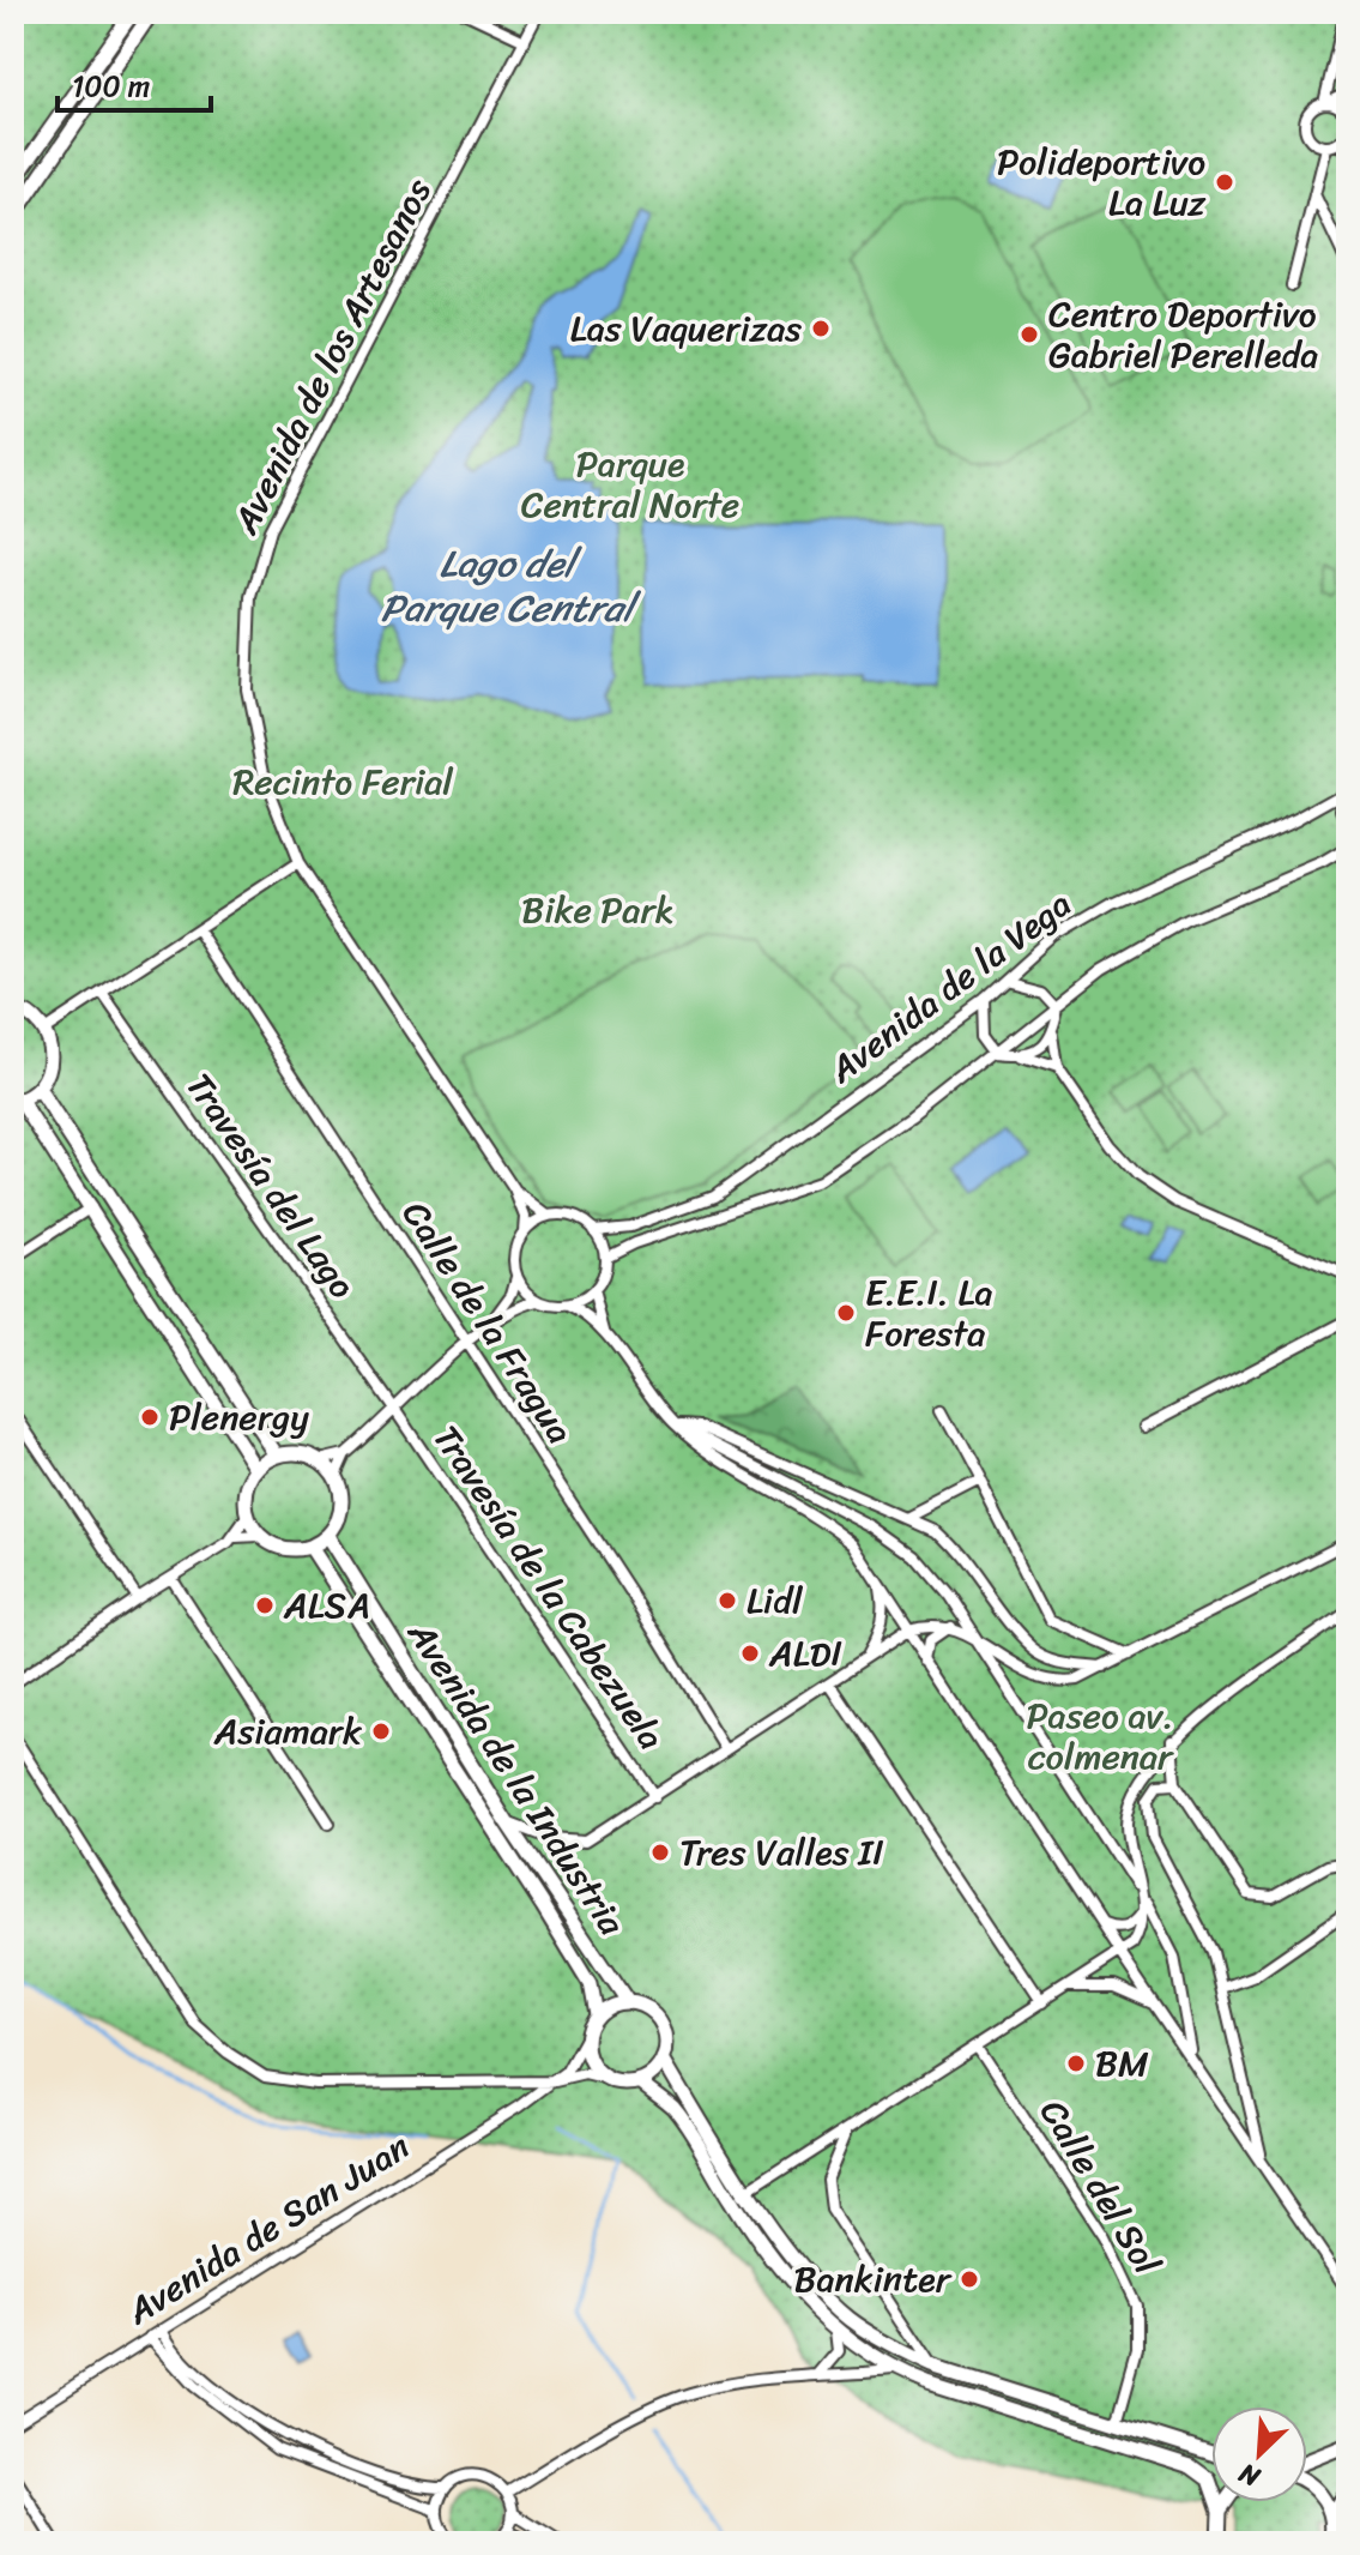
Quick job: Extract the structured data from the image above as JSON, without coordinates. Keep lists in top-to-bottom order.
{
  "streets": {
    "street": [
      "Avenida de los Artesanos",
      "Avenida de la Vega",
      "Travesía del Lago",
      "Calle de la Fragua",
      "Travesía de la Cabezuela",
      "Avenida de la Industria",
      "Calle del Sol",
      "Avenida de San Juan"
    ]
  },
  "crossings": [
    ["Avenida de los Artesanos", "Avenida de la Vega"],
    ["Travesía del Lago", "Travesía de la Cabezuela"]
  ],
  "water": ["Lago del Parque Central"],
  "parks": [
    "Parque Central Norte",
    "Recinto Ferial",
    "Bike Park",
    "Paseo av. colmenar"
  ],
  "places": [
    "Polideportivo La Luz",
    "Las Vaquerizas",
    "Centro Deportivo Gabriel Perelleda",
    "E.E.I. La Foresta",
    "Plenergy",
    "Lidl",
    "ALSA",
    "ALDI",
    "Asiamark",
    "Tres Valles II",
    "BM",
    "Bankinter"
  ],
  "scale_bar": "100 m",
  "north": "bottom left"
}
